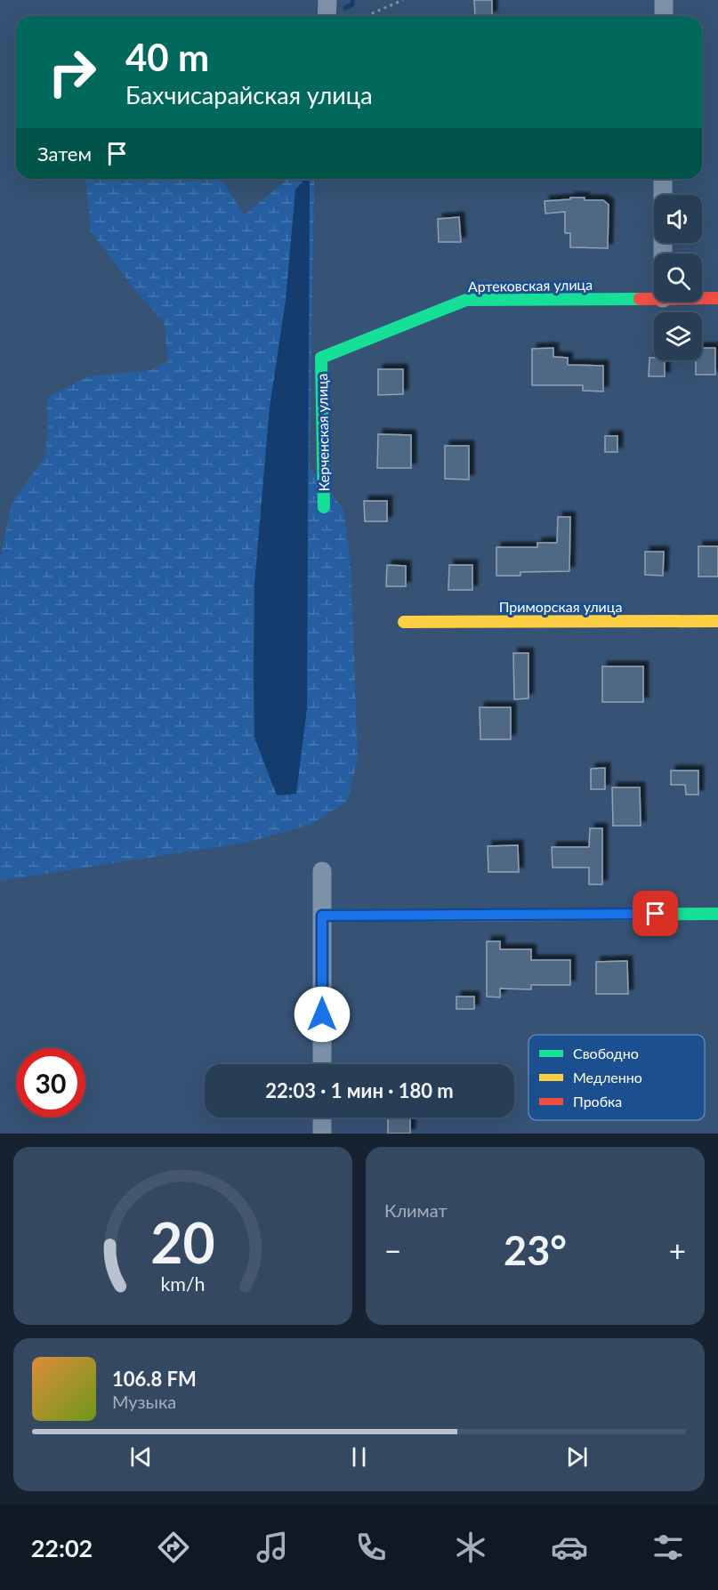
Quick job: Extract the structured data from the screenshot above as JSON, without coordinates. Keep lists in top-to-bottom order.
{
  "streets": {
    "street": ["Артековская улица", "Керченская улица", "Приморская улица"]
  },
  "crossings": [
    ["Артековская улица", "Керченская улица"]
  ],
  "legend": ["Свободно", "Медленно", "Пробка"],
  "page": {
    "turn": ["40 m", "Бахчисарайская улица"],
    "then": "Затем",
    "limit": "30",
    "trip": "22:03 · 1 мин · 180 m",
    "tile": "Климат",
    "heat": ["−", "23°", "+"],
    "song": ["106.8 FM", "Музыка"],
    "tabs": "22:02",
    "gauge": ["20", "km/h"]
  }
}
